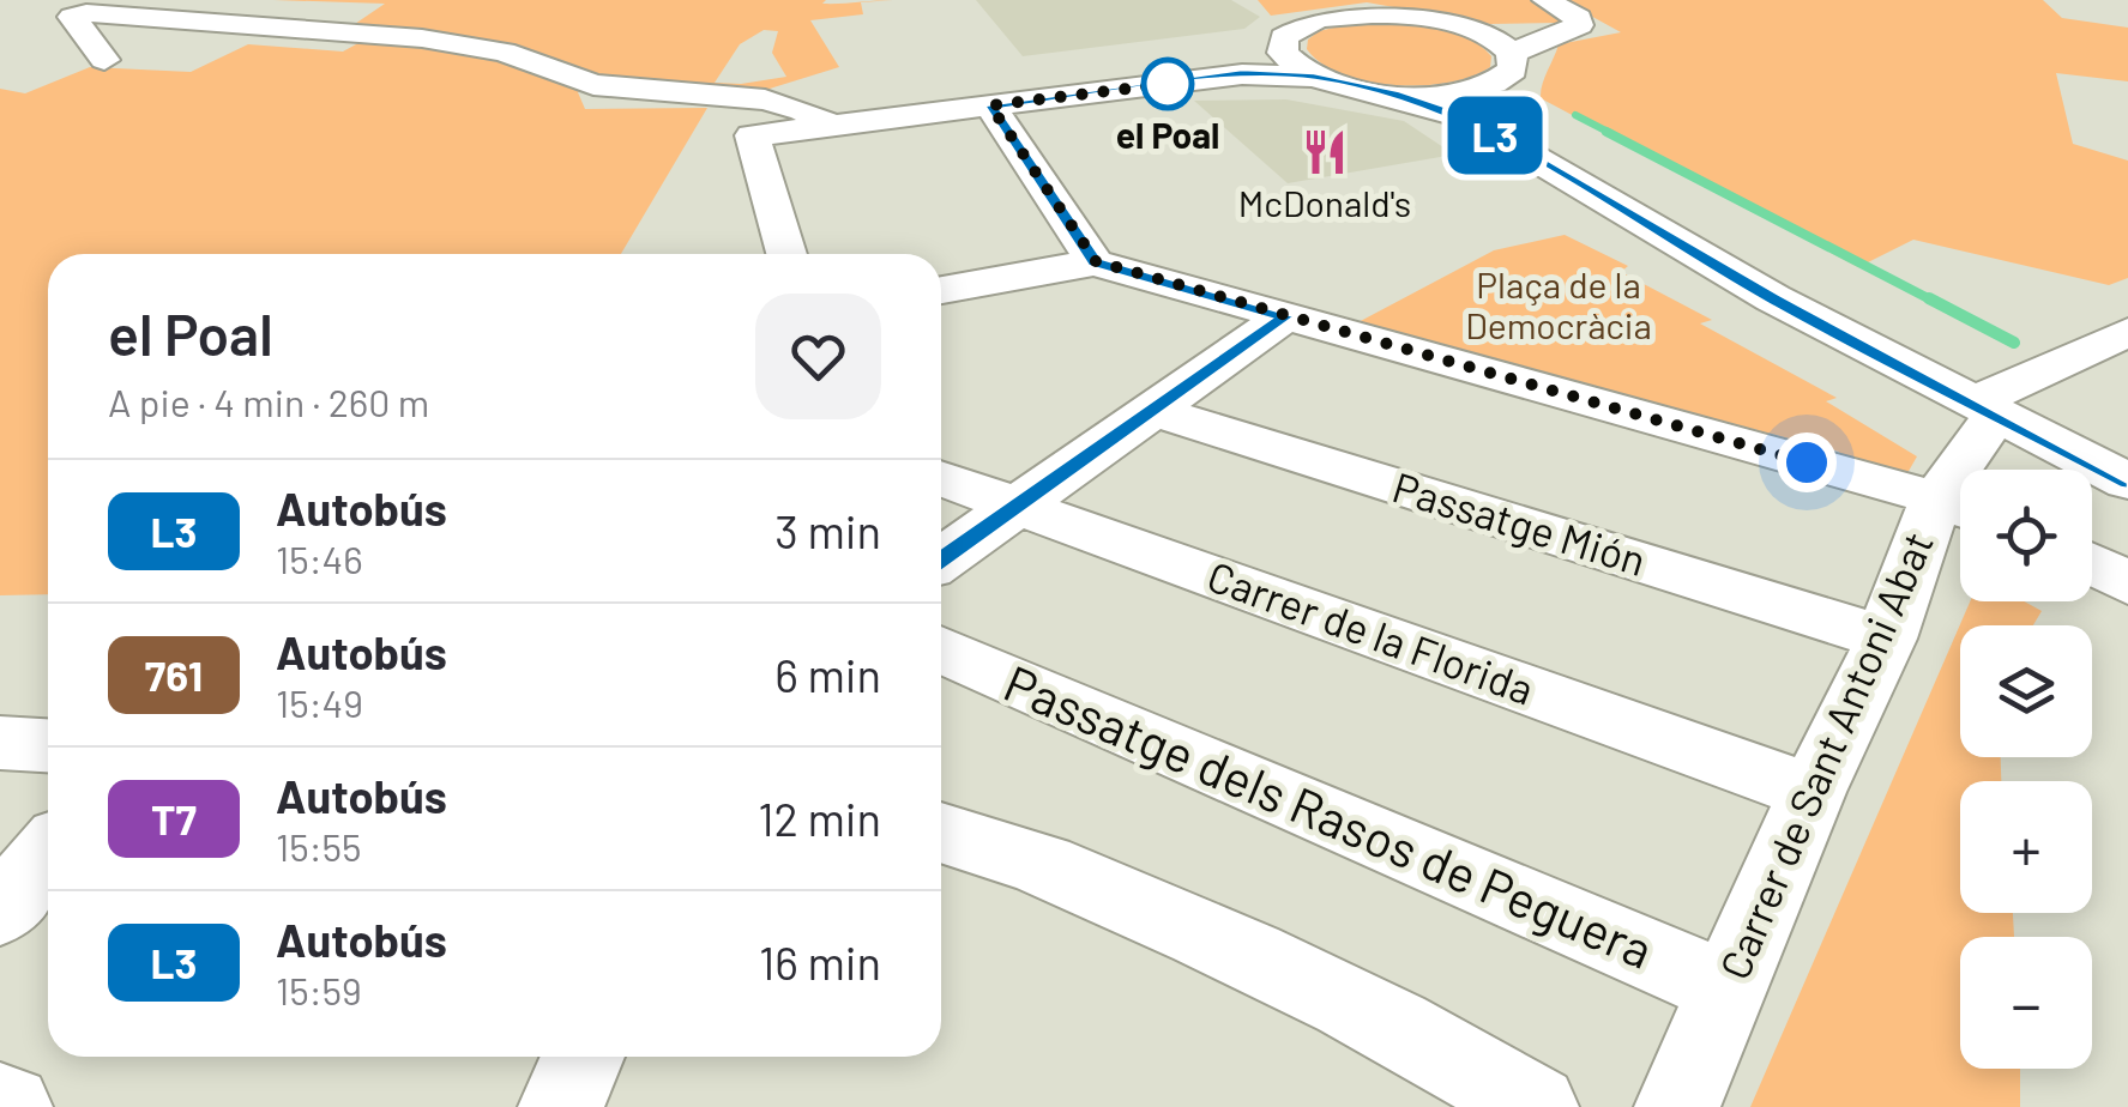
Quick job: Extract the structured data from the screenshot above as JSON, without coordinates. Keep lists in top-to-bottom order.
{
  "streets": {
    "street": [
      "Passatge Mión",
      "Carrer de la Florida",
      "Carrer de Sant Antoni Abat",
      "Passatge dels Rasos de Peguera"
    ]
  },
  "crossings": [
    ["Passatge Mión", "Carrer de Sant Antoni Abat"],
    ["Carrer de la Florida", "Carrer de Sant Antoni Abat"],
    ["Carrer de Sant Antoni Abat", "Passatge dels Rasos de Peguera"]
  ],
  "parks": ["Plaça de la Democràcia"],
  "places": {
    "other": ["el Poal"],
    "restaurant": ["McDonald's"]
  },
  "lines": ["bus line L3"],
  "page": {
    "on_map": "L3",
    "heading": ["el Poal", "A pie · 4 min · 260 m"],
    "list": [
      {
        "mark": "L3",
        "name": "Autobús",
        "note": "15:46",
        "value": "3 min"
      },
      {
        "mark": "761",
        "name": "Autobús",
        "note": "15:49",
        "value": "6 min"
      },
      {
        "mark": "T7",
        "name": "Autobús",
        "note": "15:55",
        "value": "12 min"
      },
      {
        "mark": "L3",
        "name": "Autobús",
        "note": "15:59",
        "value": "16 min"
      }
    ],
    "map_buttons": ["+", "−"]
  }
}
